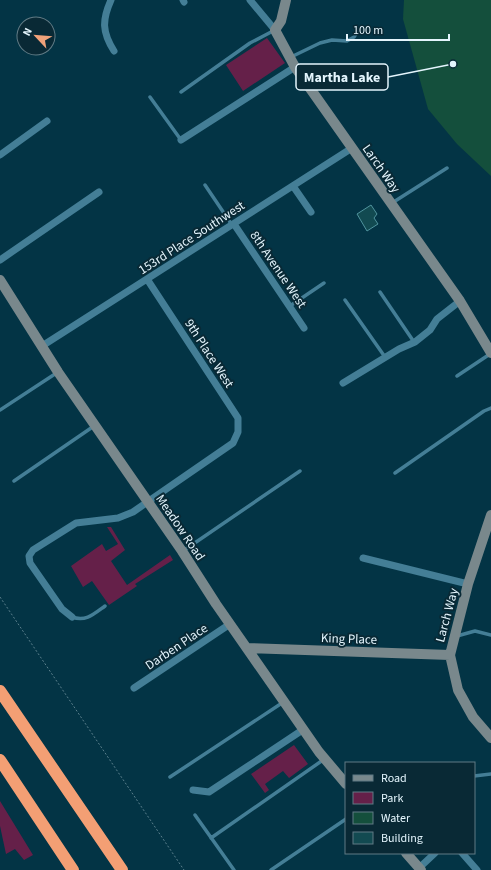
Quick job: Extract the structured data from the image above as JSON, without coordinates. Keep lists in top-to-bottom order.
{
  "streets": {
    "street": [
      "Larch Way",
      "153rd Place Southwest",
      "8th Avenue West",
      "9th Place West",
      "Meadow Road",
      "King Place",
      "Darben Place"
    ]
  },
  "crossings": [
    ["Larch Way", "153rd Place Southwest"],
    ["Larch Way", "King Place"],
    ["153rd Place Southwest", "8th Avenue West"],
    ["153rd Place Southwest", "9th Place West"],
    ["153rd Place Southwest", "Meadow Road"],
    ["9th Place West", "Meadow Road"],
    ["Meadow Road", "King Place"],
    ["Meadow Road", "Darben Place"]
  ],
  "places": ["Martha Lake"],
  "legend": [
    "Road",
    "Park",
    "Water",
    "Building"
  ],
  "scale_bar": "100 m",
  "north": "top left"
}
